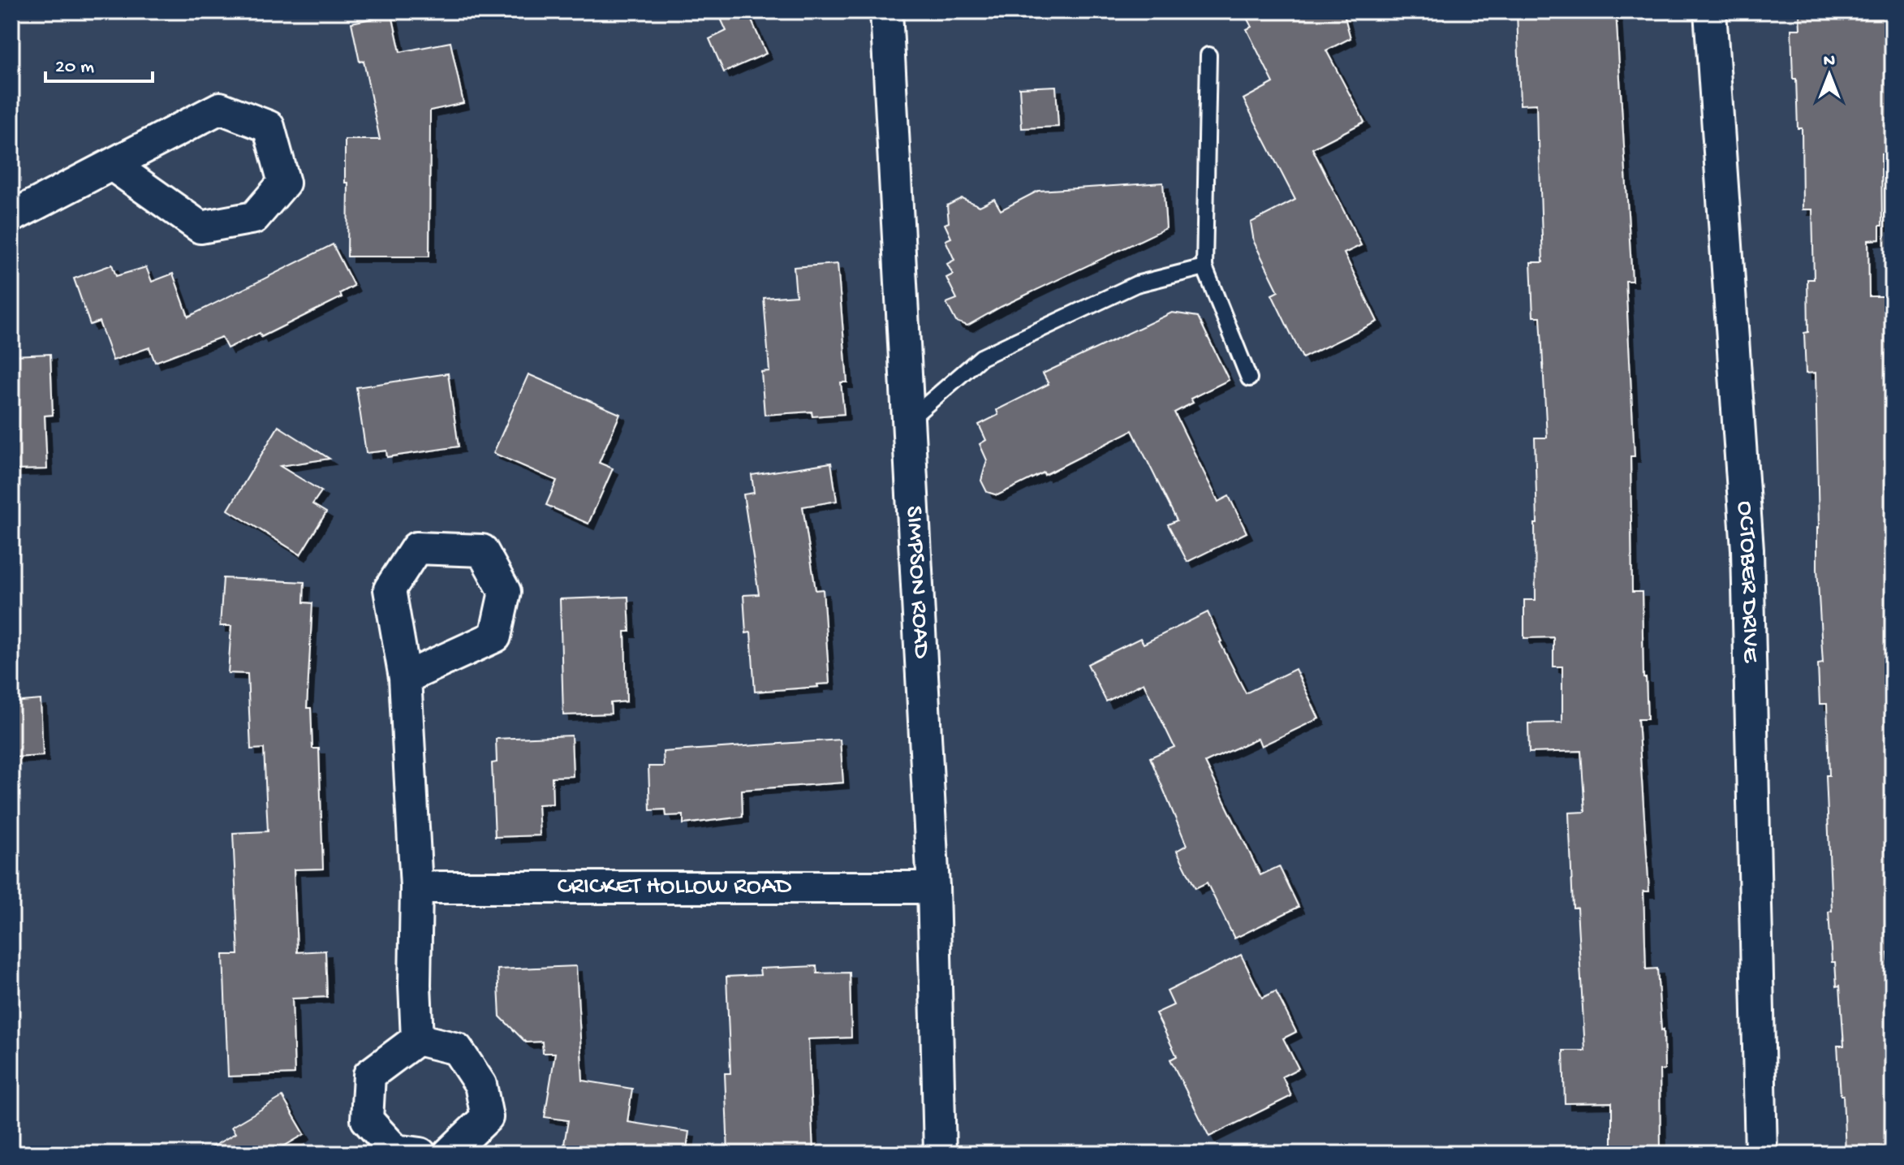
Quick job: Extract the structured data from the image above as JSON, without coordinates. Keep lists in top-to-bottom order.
{
  "streets": {
    "street": ["SIMPSON ROAD", "OCTOBER DRIVE", "CRICKET HOLLOW ROAD"]
  },
  "crossings": [
    ["SIMPSON ROAD", "CRICKET HOLLOW ROAD"]
  ],
  "scale_bar": "20 m",
  "north": "top"
}
